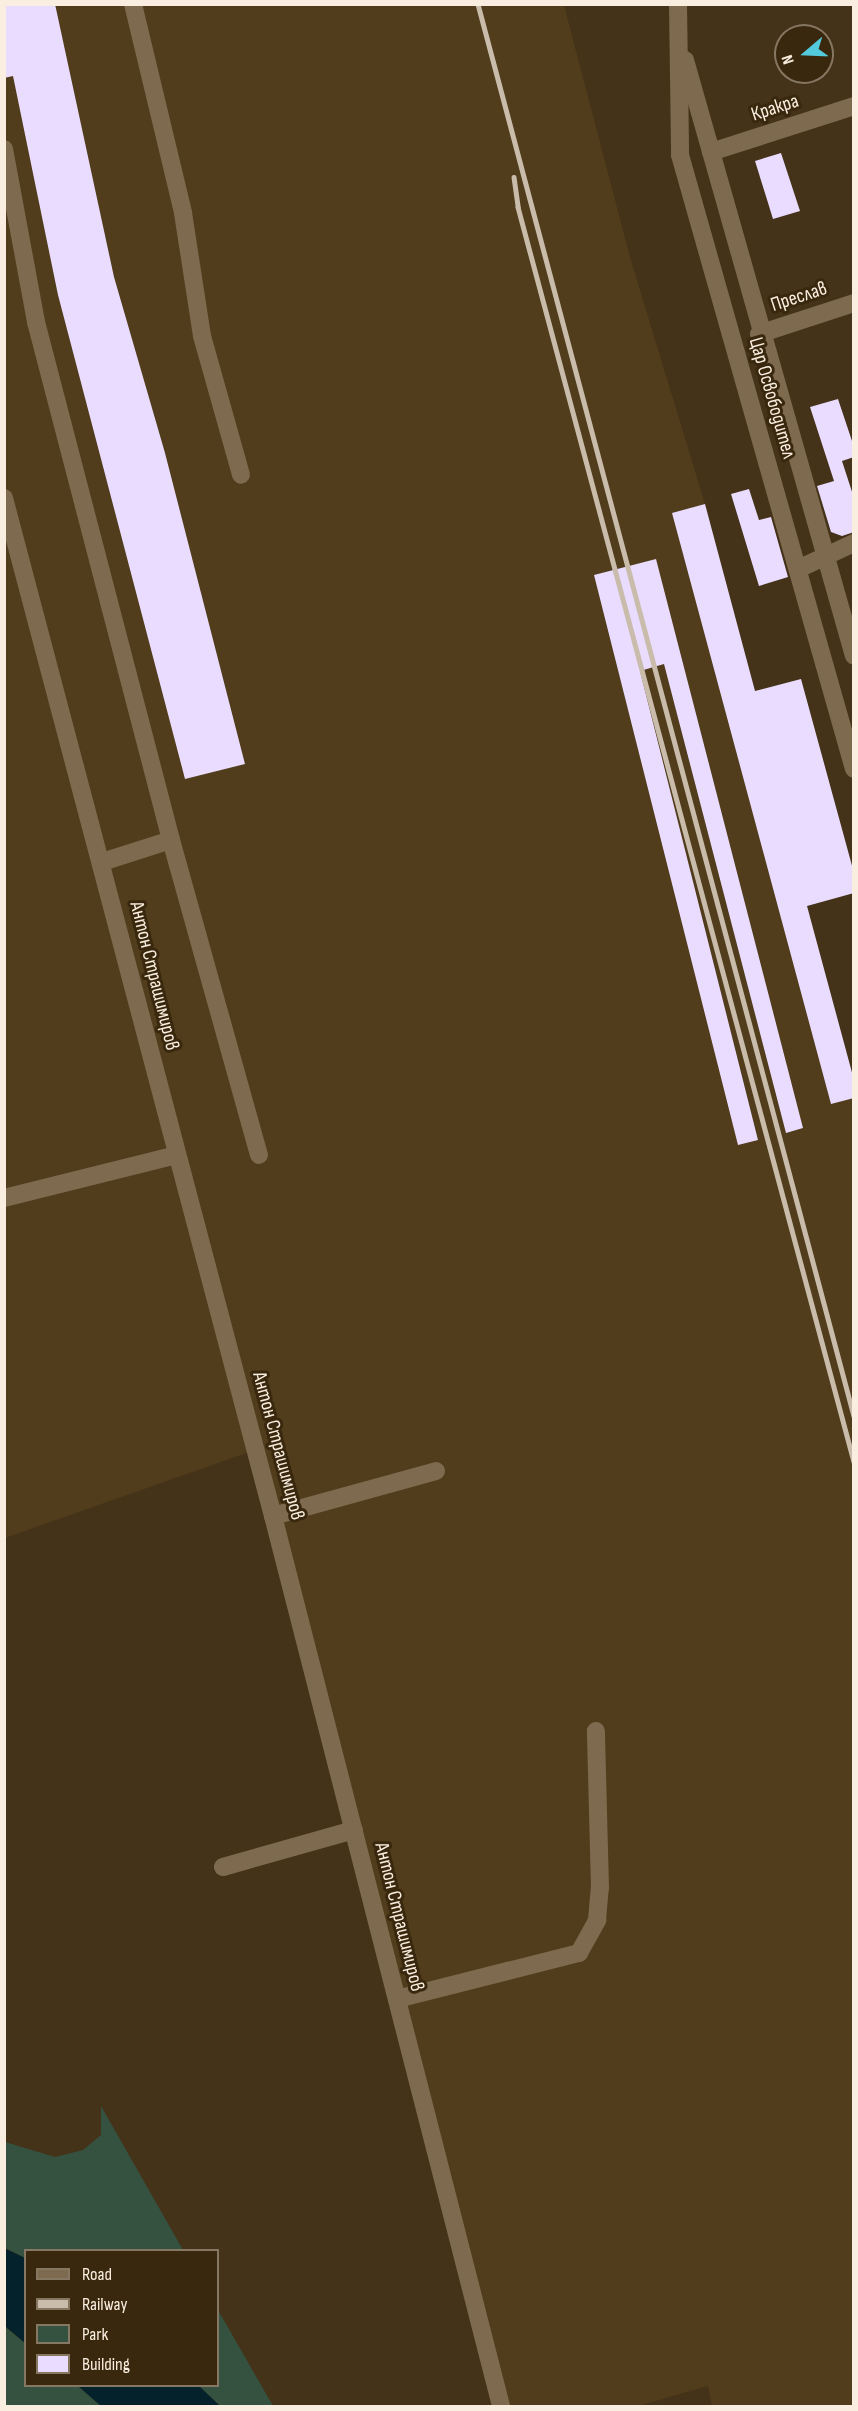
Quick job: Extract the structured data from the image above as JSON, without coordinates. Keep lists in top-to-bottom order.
{
  "streets": {
    "street": [
      "Кракра",
      "Преслав",
      "Цар Освободител",
      "Антон Страшимиров"
    ]
  },
  "crossings": [
    ["Кракра", "Цар Освободител"],
    ["Преслав", "Цар Освободител"]
  ],
  "legend": [
    "Road",
    "Railway",
    "Park",
    "Building"
  ],
  "north": "left"
}
